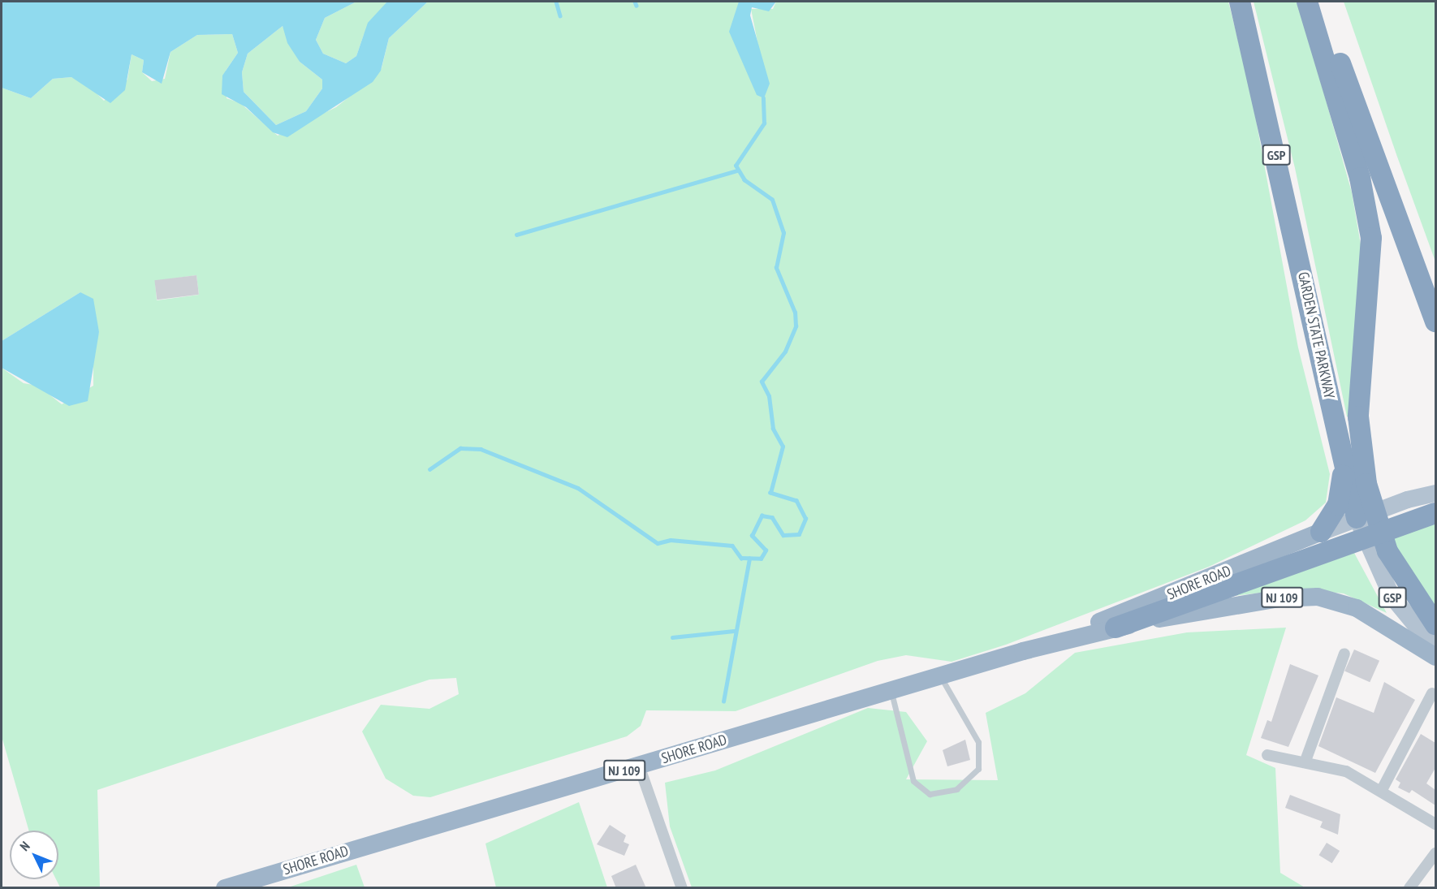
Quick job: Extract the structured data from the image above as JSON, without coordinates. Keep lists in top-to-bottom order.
{
  "streets": {
    "highway": [
      "GSP",
      "GARDEN STATE PARKWAY",
      "SHORE ROAD",
      "NJ 109"
    ]
  },
  "crossings": [
    ["GARDEN STATE PARKWAY", "SHORE ROAD"],
    ["GARDEN STATE PARKWAY", "NJ 109"],
    ["SHORE ROAD", "NJ 109"]
  ],
  "north": "top left"
}
